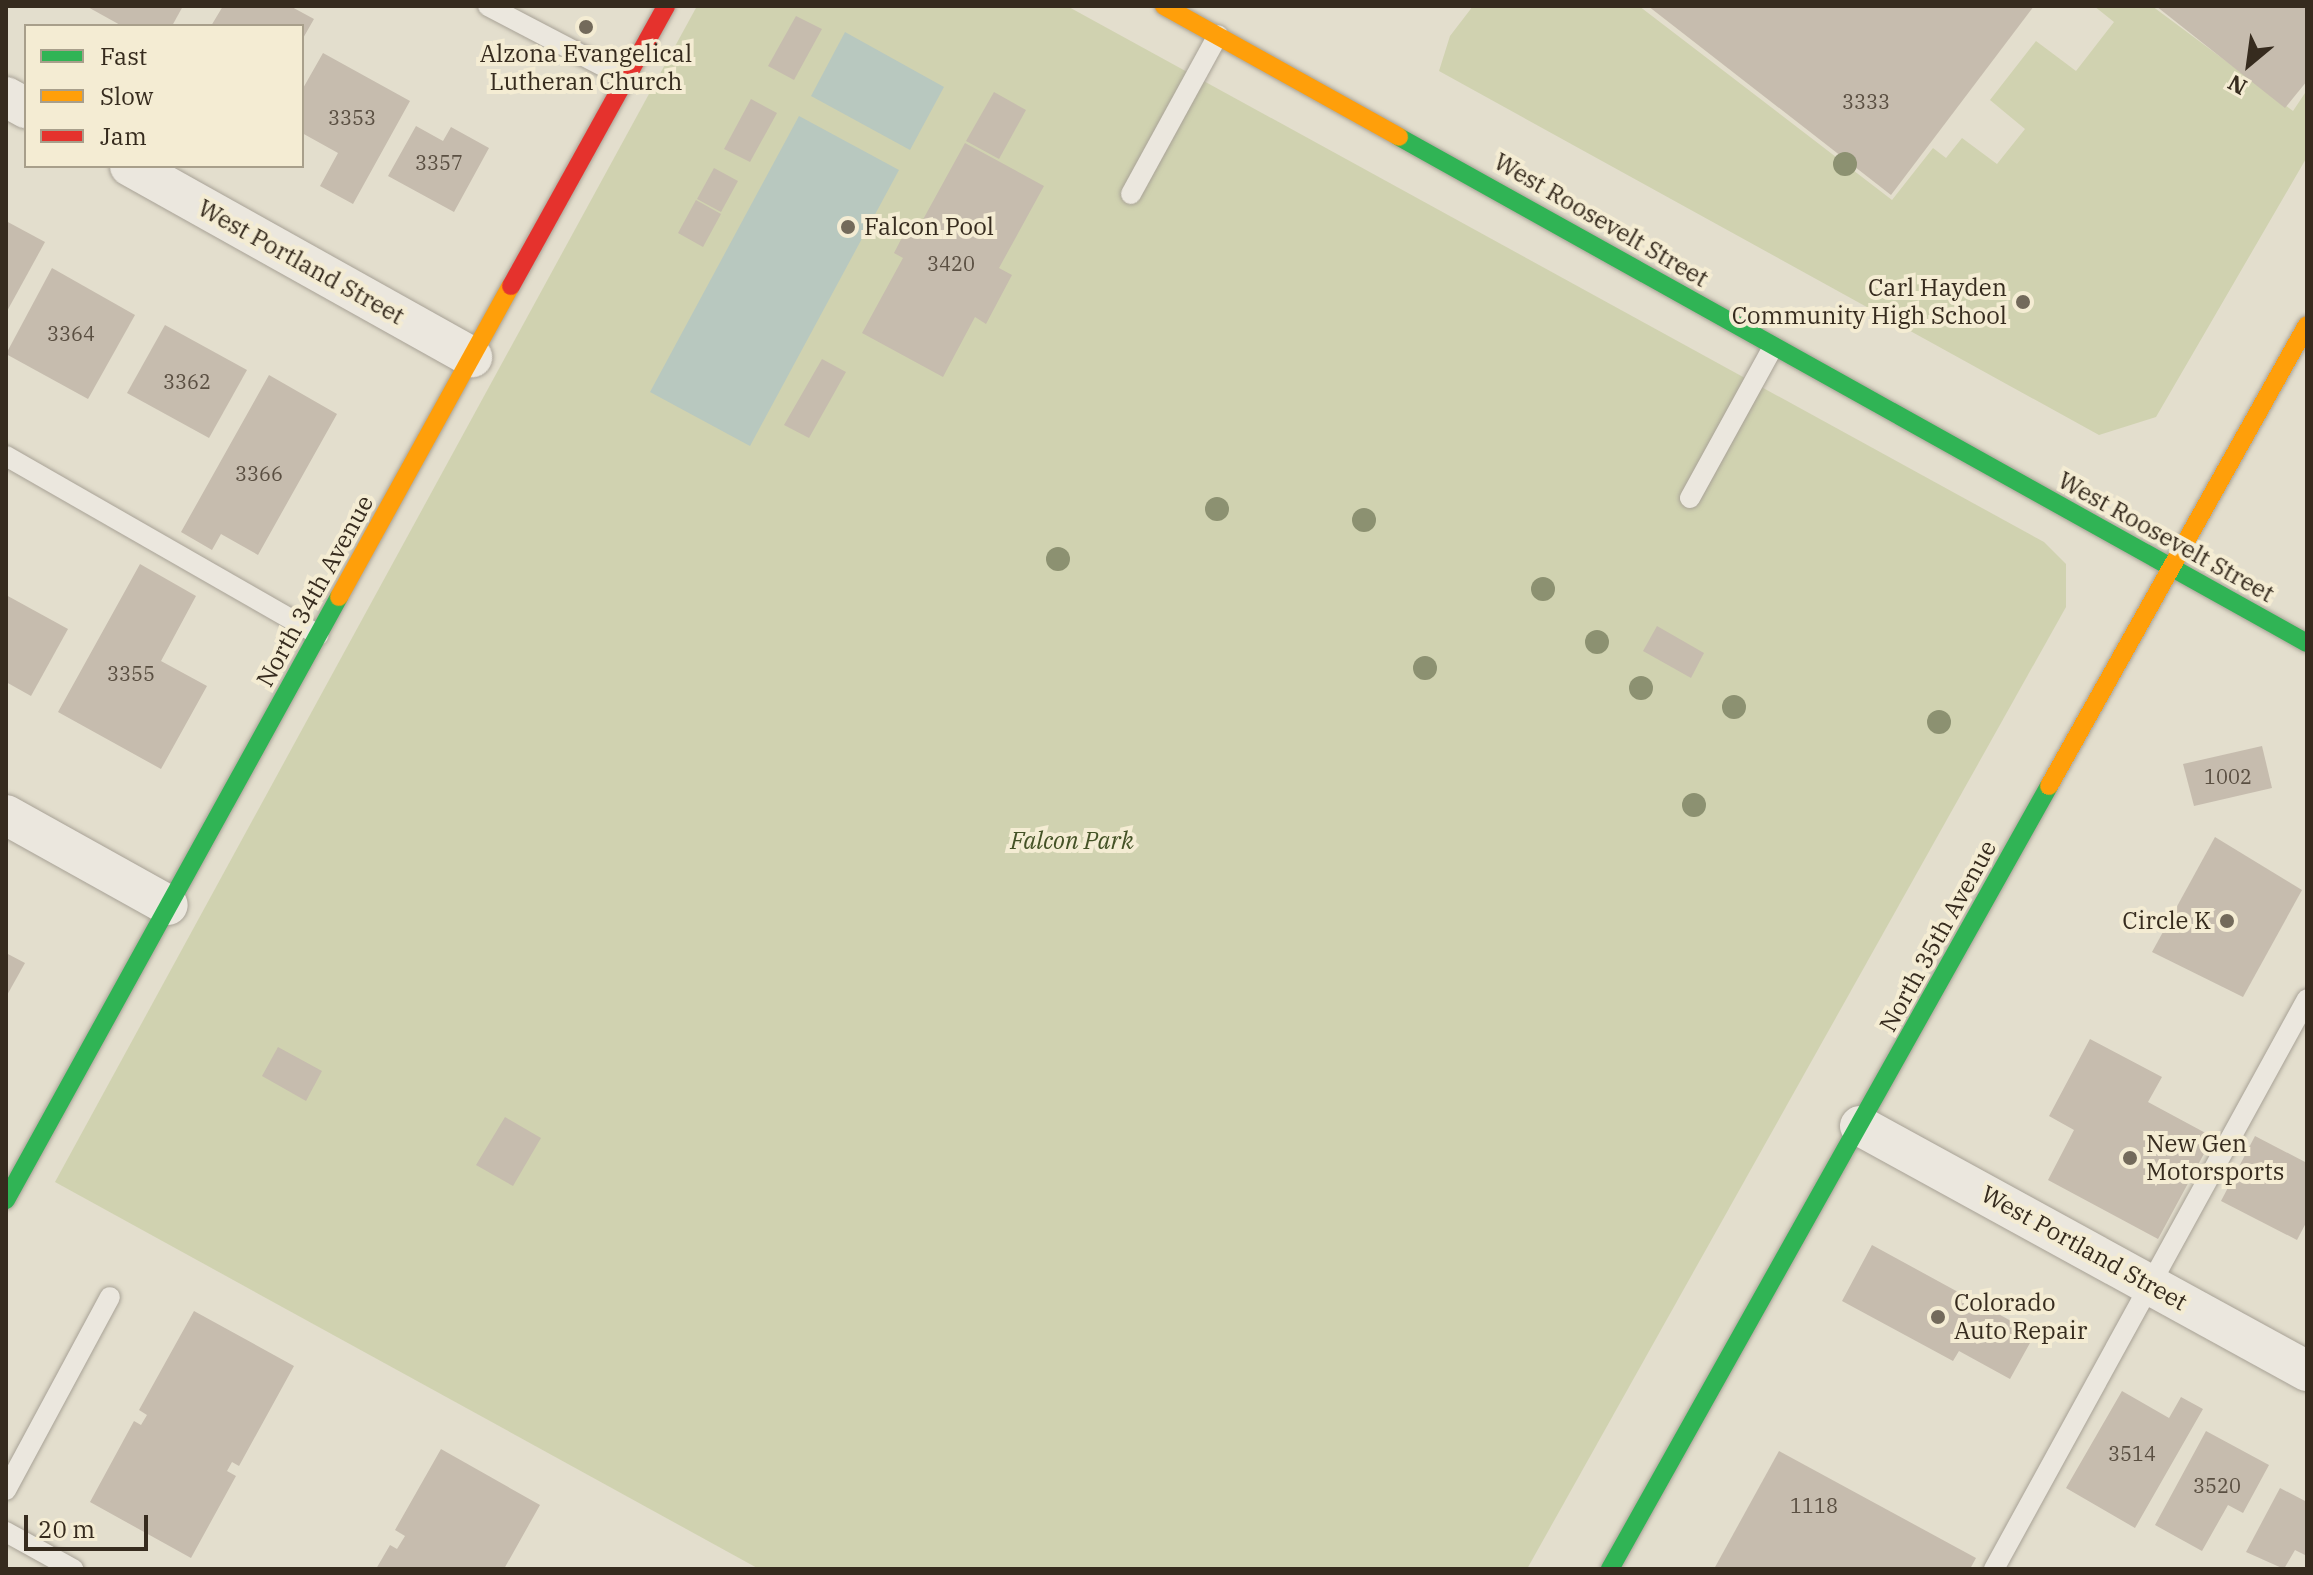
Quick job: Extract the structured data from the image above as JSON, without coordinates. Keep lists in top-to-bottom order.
{
  "streets": {
    "street": [
      "West Roosevelt Street",
      "West Portland Street",
      "North 34th Avenue",
      "North 35th Avenue"
    ]
  },
  "crossings": [
    ["West Roosevelt Street", "North 35th Avenue"],
    ["West Portland Street", "North 34th Avenue"],
    ["West Portland Street", "North 35th Avenue"]
  ],
  "parks": ["Falcon Park"],
  "places": [
    "Alzona Evangelical Lutheran Church",
    "Falcon Pool",
    "Carl Hayden Community High School",
    "Circle K",
    "New Gen Motorsports",
    "Colorado Auto Repair"
  ],
  "house_numbers": [
    "3333",
    "3353",
    "3357",
    "3420",
    "3364",
    "3362",
    "3366",
    "3355",
    "1002",
    "3514",
    "3520",
    "1118"
  ],
  "legend": ["Fast", "Slow", "Jam"],
  "scale_bar": "20 m",
  "north": "bottom left"
}
